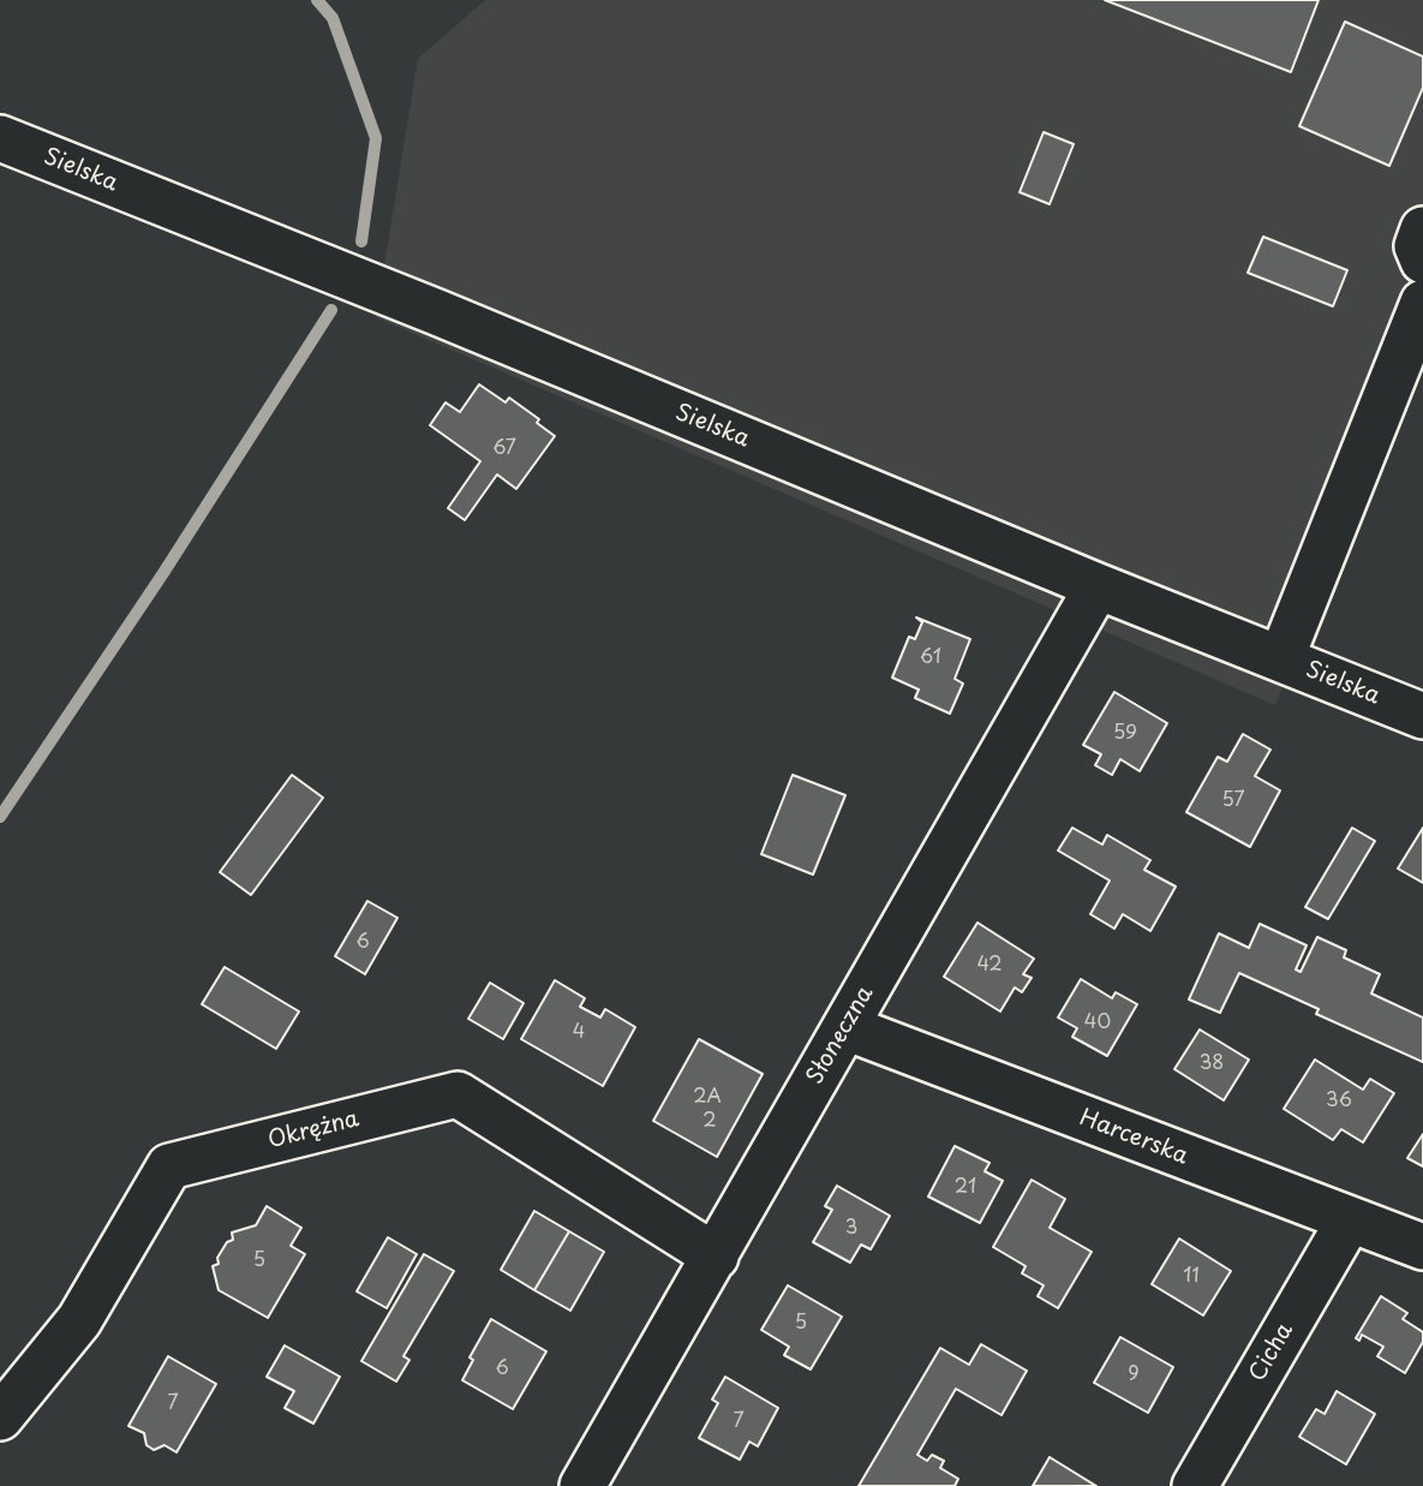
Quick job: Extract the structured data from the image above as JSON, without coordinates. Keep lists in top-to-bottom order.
{
  "streets": {
    "street": [
      "Sielska",
      "Słoneczna",
      "Okrężna",
      "Harcerska",
      "Cicha"
    ]
  },
  "crossings": [
    ["Sielska", "Słoneczna"],
    ["Słoneczna", "Okrężna"],
    ["Słoneczna", "Harcerska"],
    ["Harcerska", "Cicha"]
  ],
  "house_numbers": [
    "67",
    "61",
    "59",
    "57",
    "6",
    "42",
    "40",
    "4",
    "38",
    "2A",
    "36",
    "2",
    "21",
    "3",
    "5",
    "11",
    "5",
    "6",
    "9",
    "7",
    "7"
  ]
}
